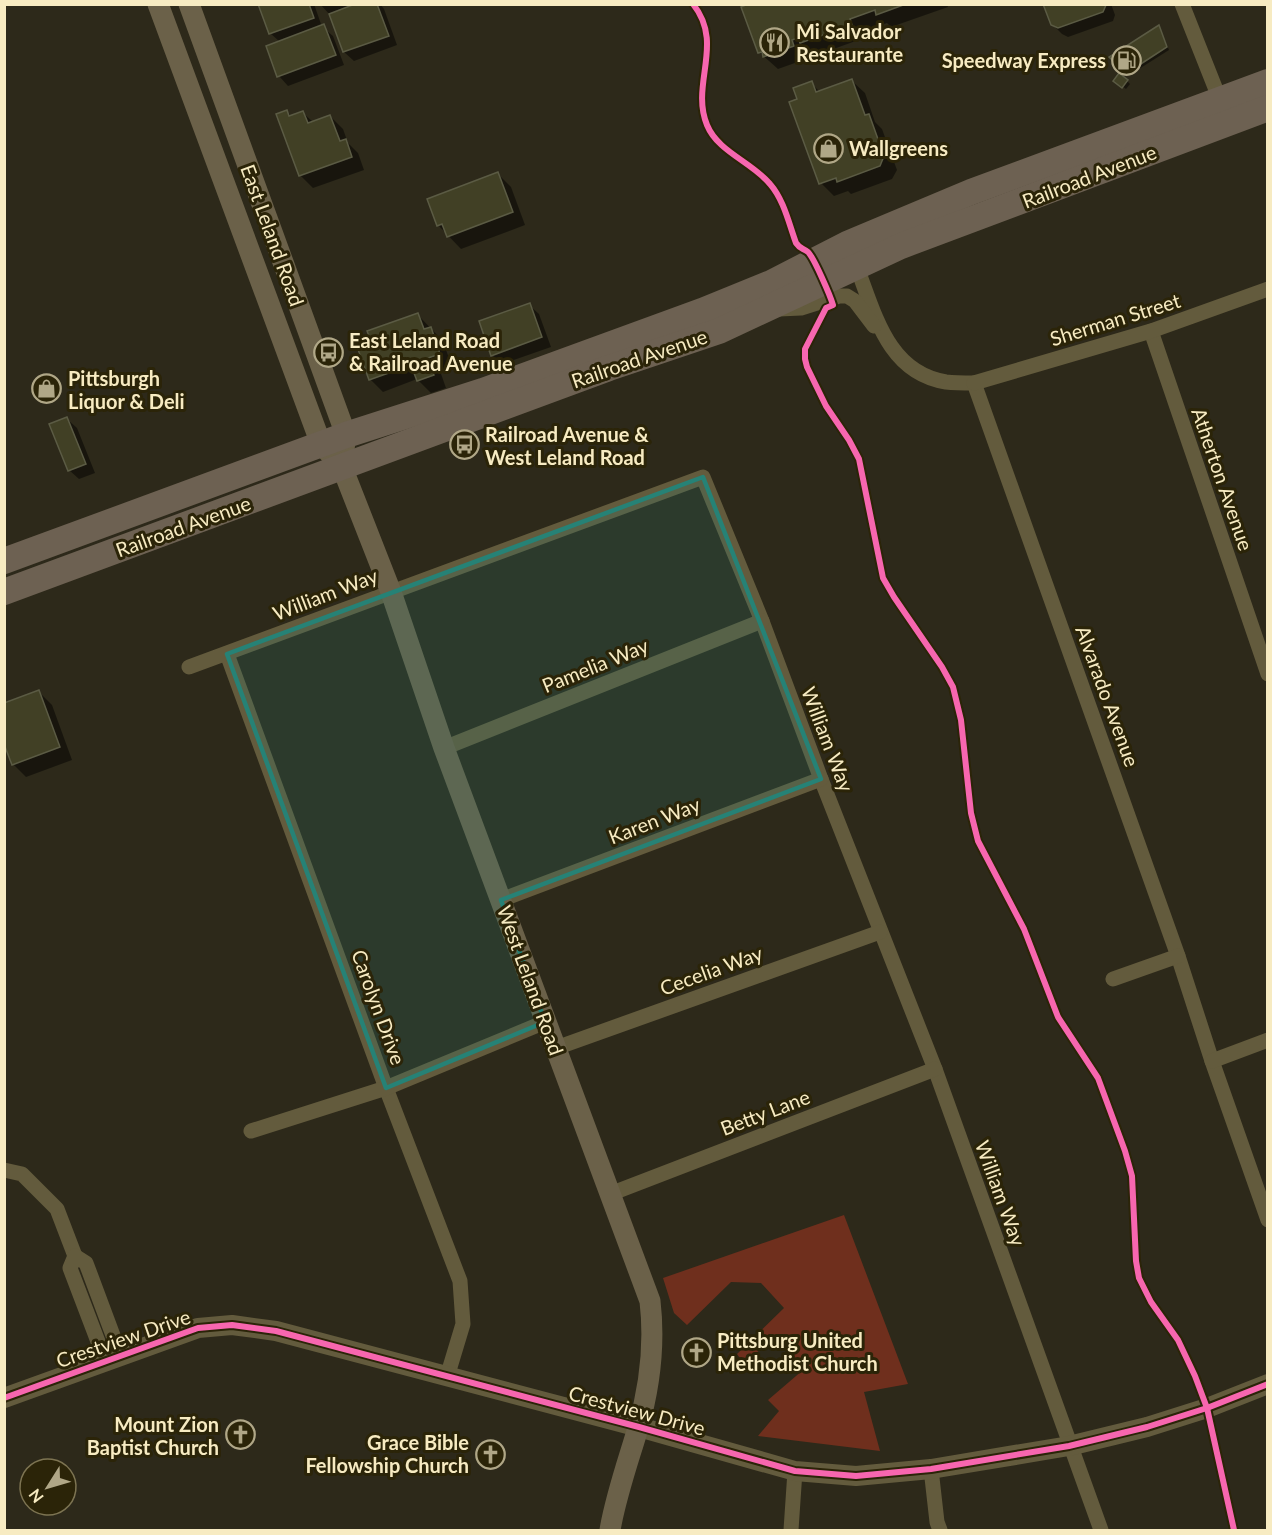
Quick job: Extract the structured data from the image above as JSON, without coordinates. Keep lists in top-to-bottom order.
{
  "streets": {
    "highway": ["Railroad Avenue"],
    "main road": ["East Leland Road", "West Leland Road"],
    "street": [
      "Sherman Street",
      "Atherton Avenue",
      "William Way",
      "Pamelia Way",
      "Alvarado Avenue",
      "Karen Way",
      "Cecelia Way",
      "Carolyn Drive",
      "Betty Lane",
      "Crestview Drive"
    ]
  },
  "crossings": [
    ["Railroad Avenue", "East Leland Road"],
    ["Railroad Avenue", "West Leland Road"],
    ["East Leland Road", "West Leland Road"],
    ["Sherman Street", "Atherton Avenue"],
    ["Sherman Street", "Alvarado Avenue"],
    ["William Way", "Pamelia Way"],
    ["William Way", "Karen Way"],
    ["William Way", "Cecelia Way"],
    ["William Way", "West Leland Road"],
    ["William Way", "Carolyn Drive"],
    ["William Way", "Betty Lane"],
    ["William Way", "Crestview Drive"],
    ["Pamelia Way", "West Leland Road"],
    ["Karen Way", "West Leland Road"],
    ["Cecelia Way", "West Leland Road"],
    ["West Leland Road", "Betty Lane"],
    ["West Leland Road", "Crestview Drive"],
    ["Carolyn Drive", "Crestview Drive"]
  ],
  "places": {
    "restaurant": ["Mi Salvador Restaurante"],
    "fuel station": ["Speedway Express"],
    "shop": ["Wallgreens", "Pittsburgh Liquor & Deli"],
    "bus stop": ["East Leland Road & Railroad Avenue", "Railroad Avenue & West Leland Road"],
    "church": ["Pittsburg United Methodist Church", "Mount Zion Baptist Church", "Grace Bible Fellowship Church"]
  },
  "north": "bottom left"
}
